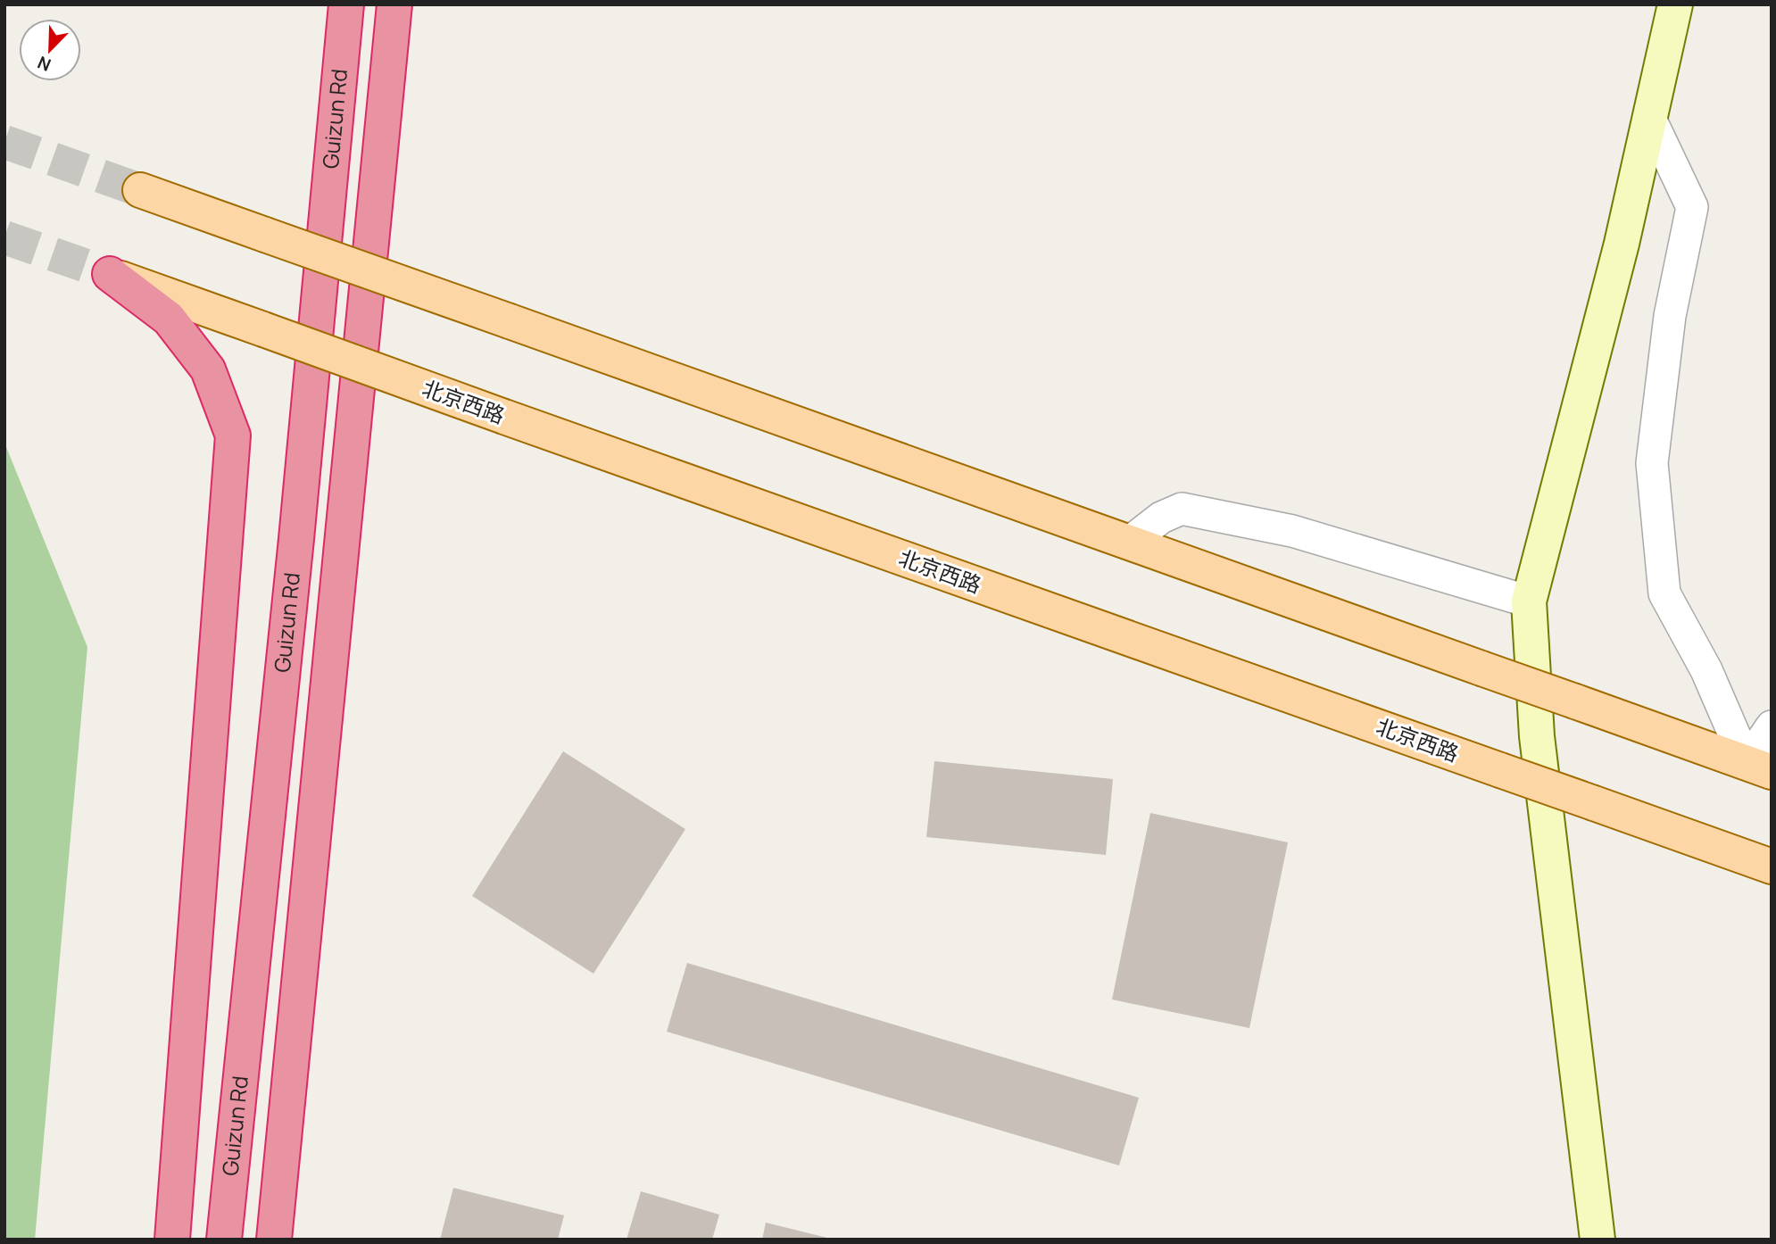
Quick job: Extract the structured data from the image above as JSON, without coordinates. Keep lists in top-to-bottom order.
{
  "streets": {
    "highway": ["Guizun Rd"],
    "main road": ["北京西路"]
  },
  "north": "bottom left"
}
